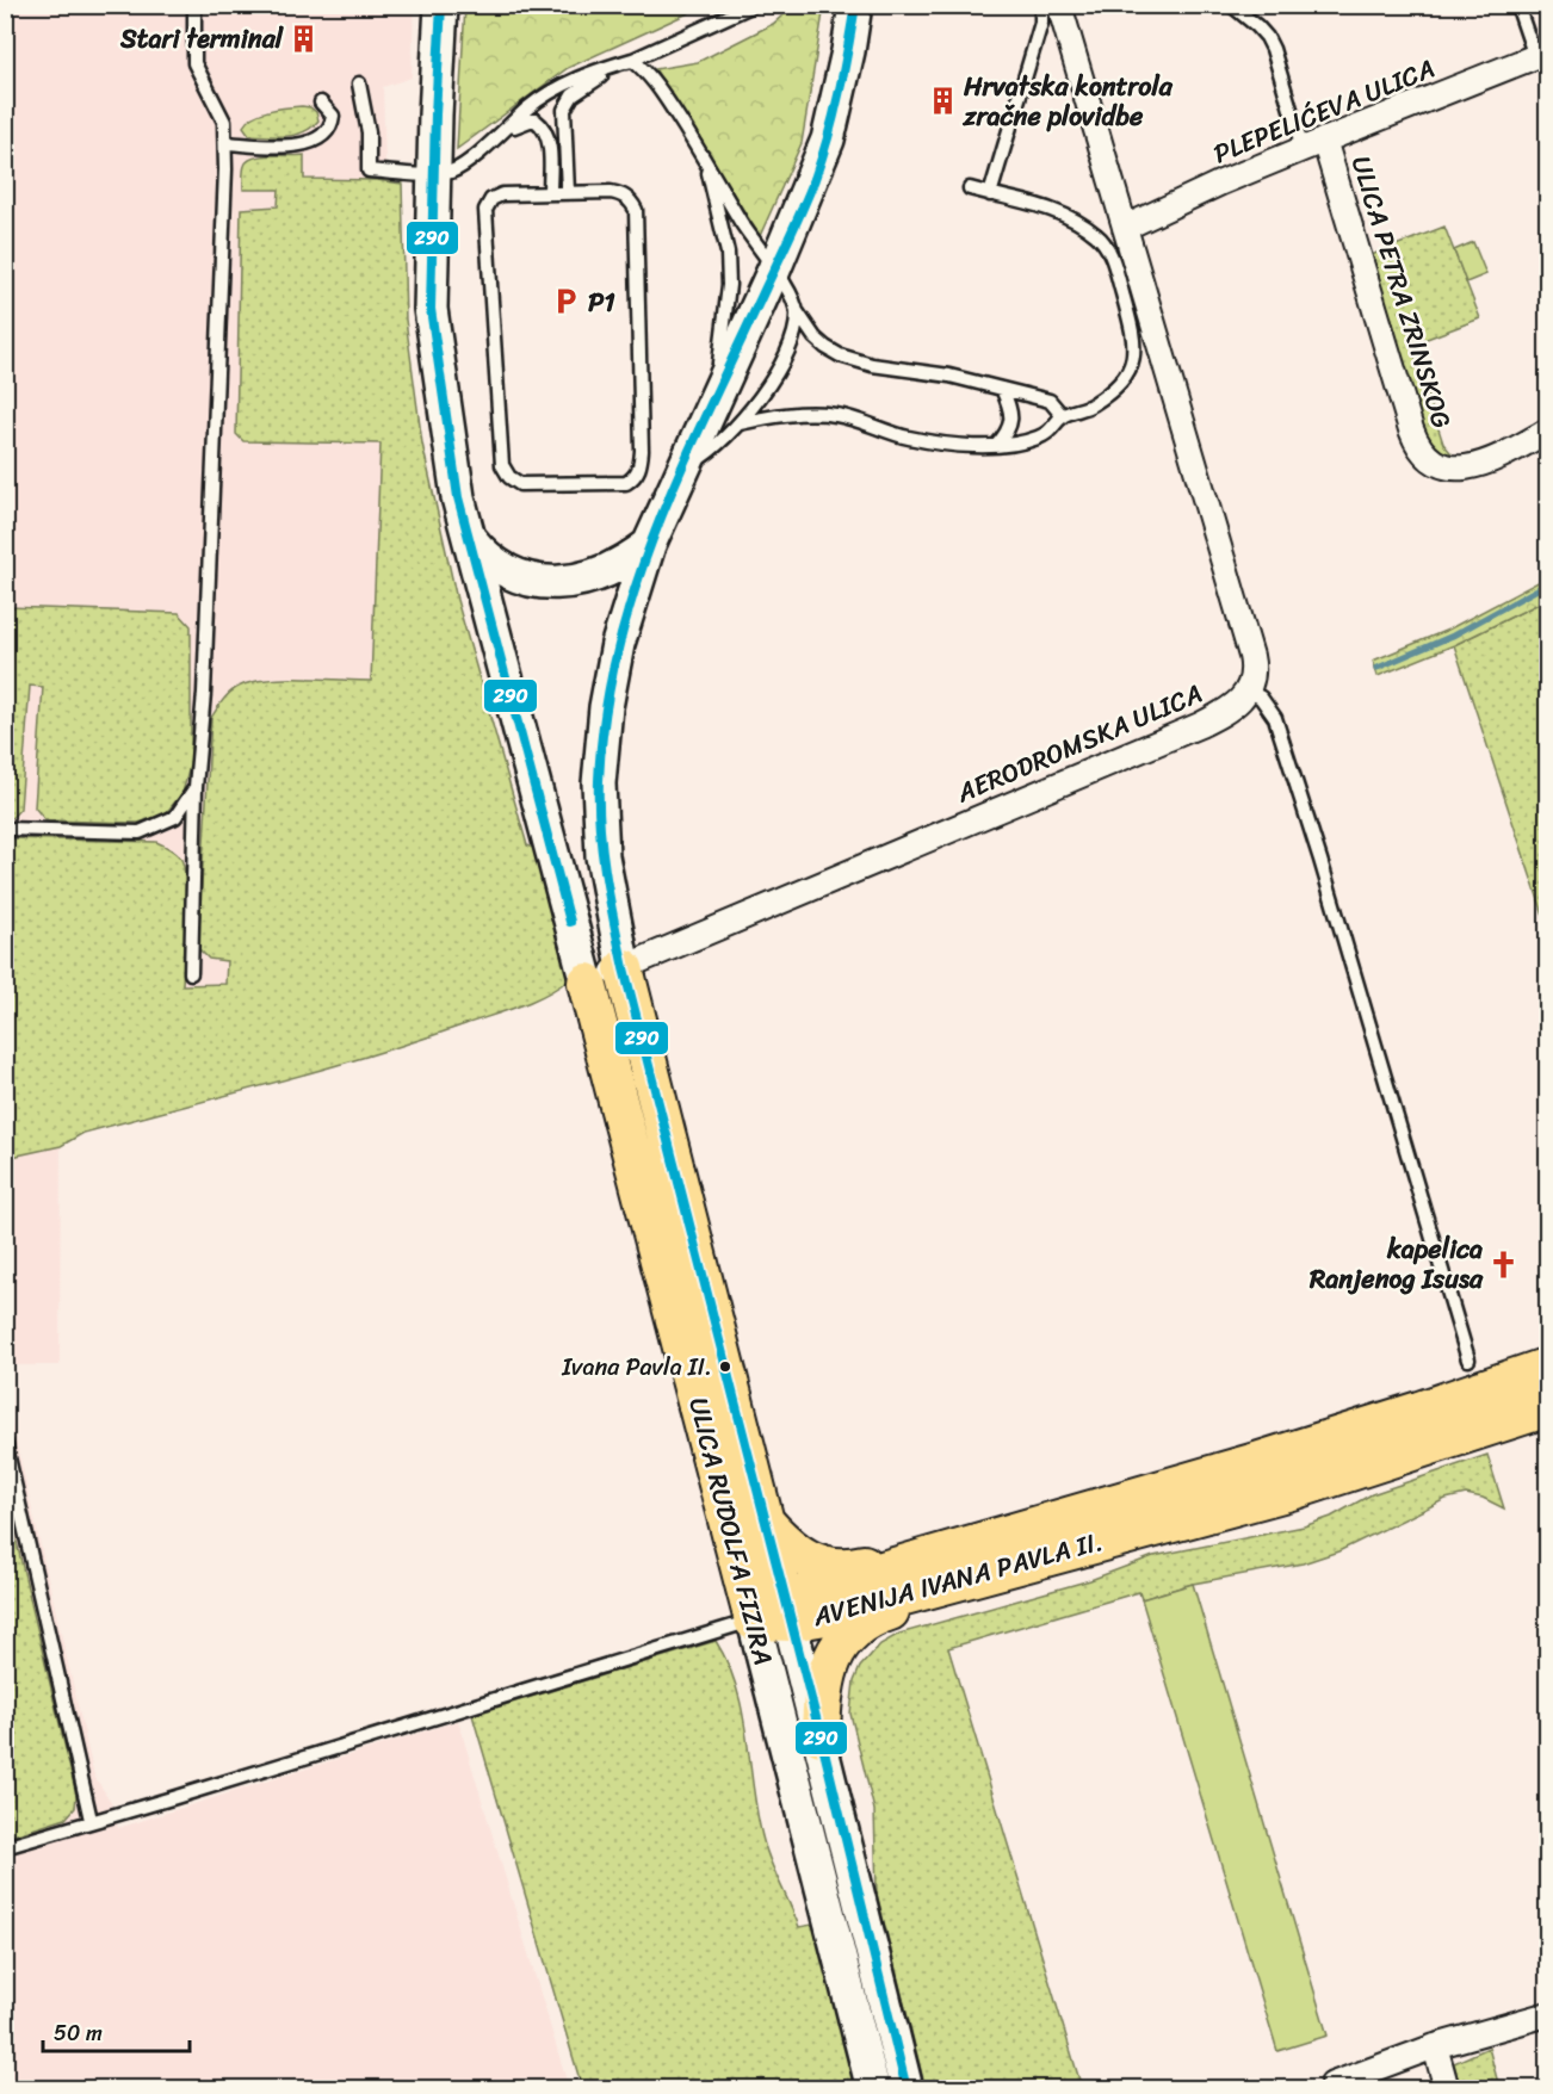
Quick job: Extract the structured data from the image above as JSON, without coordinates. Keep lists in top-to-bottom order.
{
  "streets": {
    "main road": ["ULICA RUDOLFA FIZIRA", "AVENIJA IVANA PAVLA II."],
    "street": ["PLEPELIĆEVA ULICA", "ULICA PETRA ZRINSKOG", "AERODROMSKA ULICA"]
  },
  "crossings": [
    ["PLEPELIĆEVA ULICA", "ULICA PETRA ZRINSKOG"],
    ["AERODROMSKA ULICA", "ULICA RUDOLFA FIZIRA"],
    ["ULICA RUDOLFA FIZIRA", "AVENIJA IVANA PAVLA II."]
  ],
  "places": {
    "building": ["Stari terminal", "Hrvatska kontrola zračne plovidbe"],
    "parking": ["P1"],
    "church": ["kapelica Ranjenog Isusa"],
    "other": ["Ivana Pavla II."]
  },
  "lines": ["transit line 290"],
  "scale_bar": "50 m"
}
